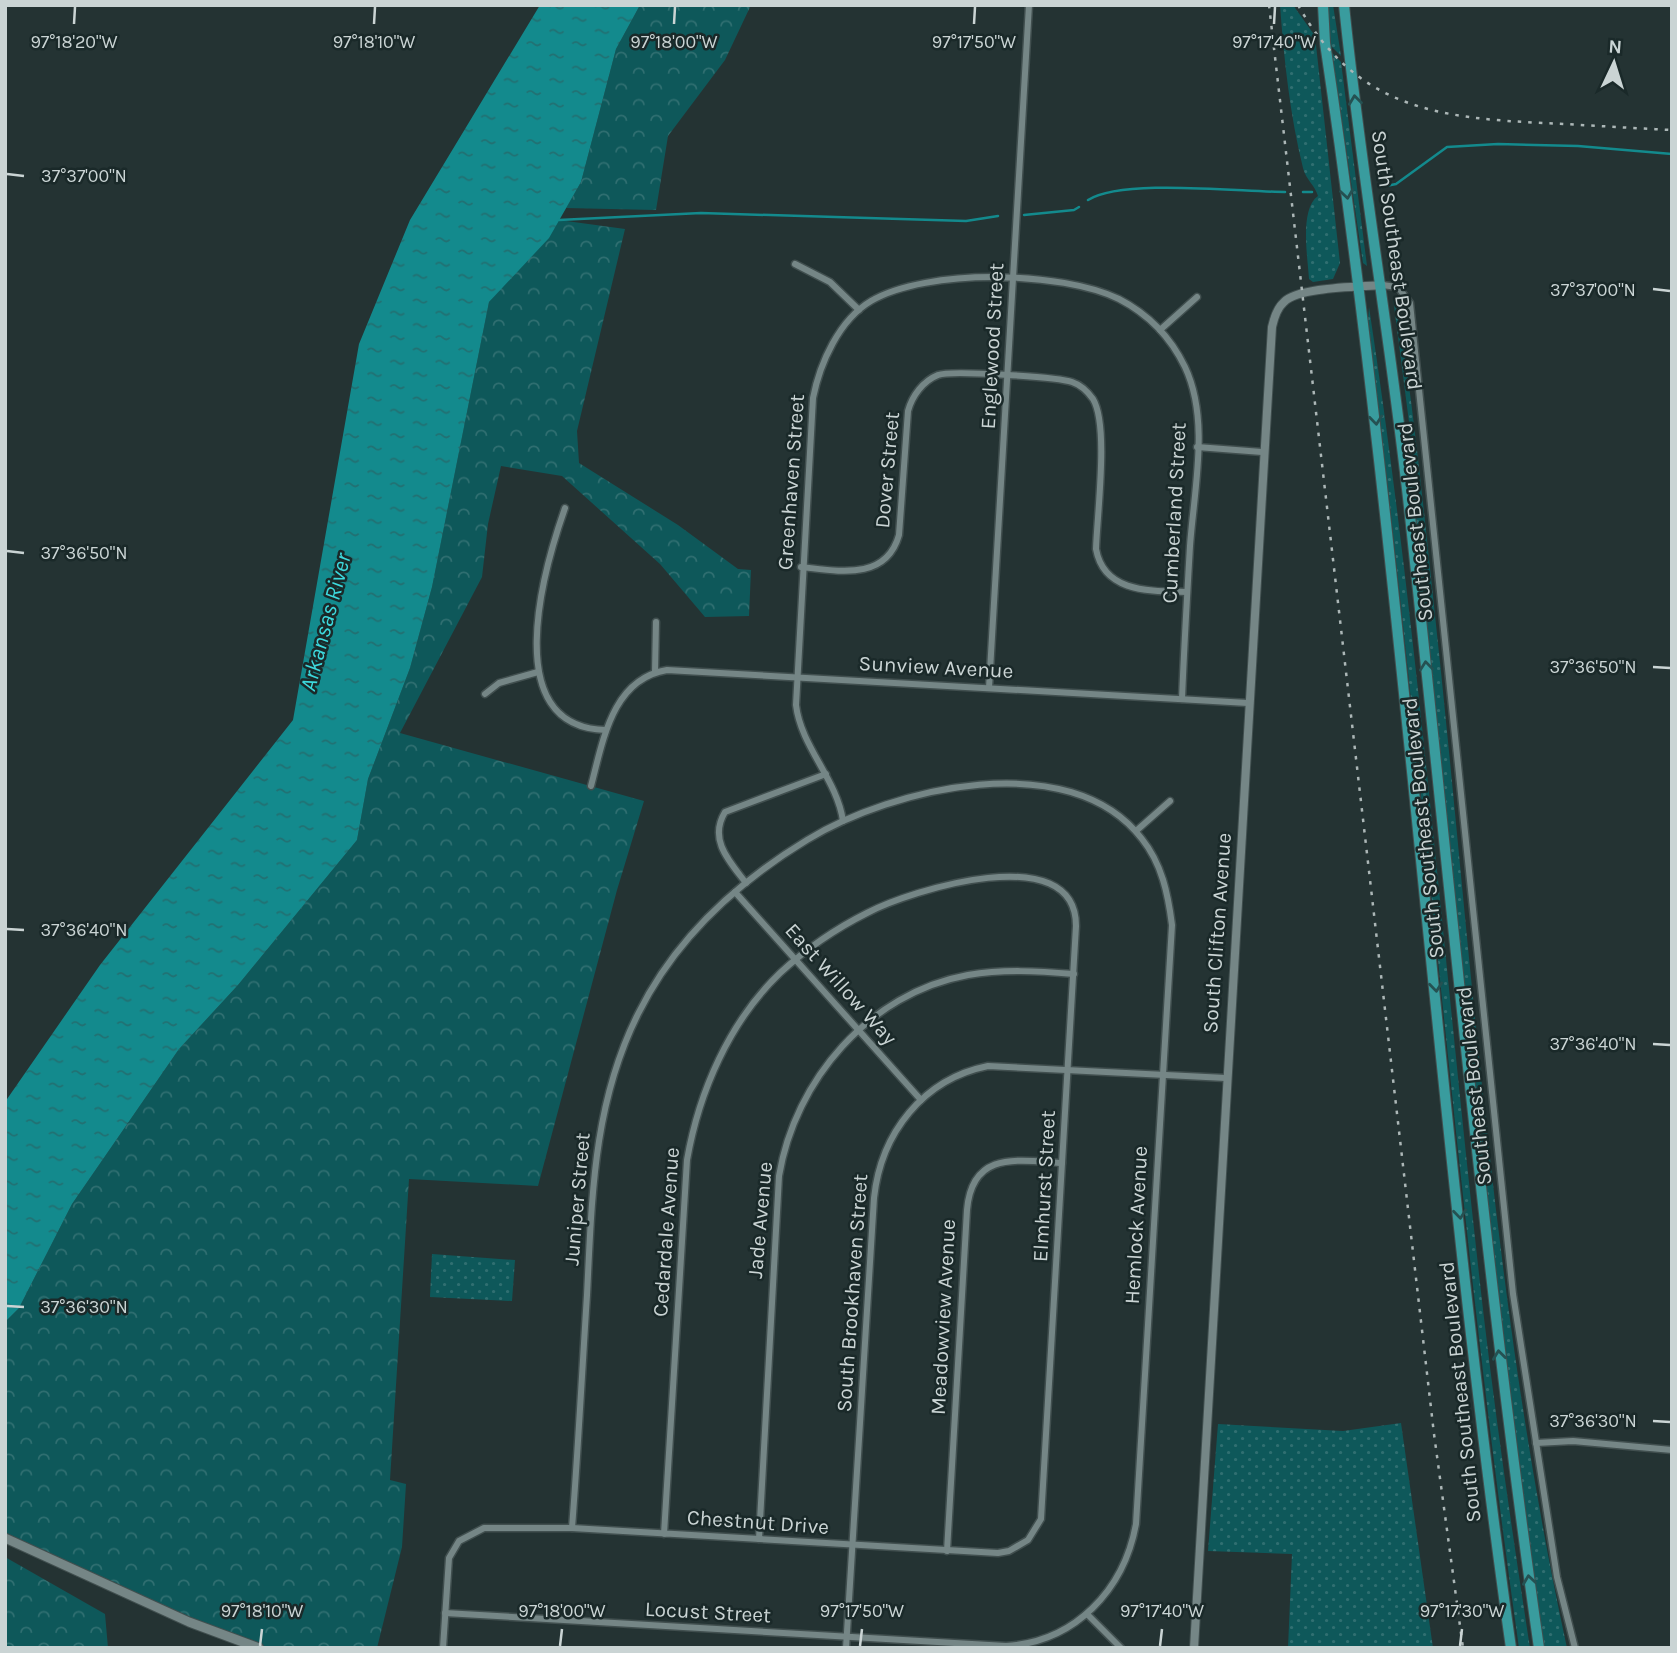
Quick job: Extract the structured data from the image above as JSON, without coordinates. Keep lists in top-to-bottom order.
{
  "streets": {
    "main road": ["South Southeast Boulevard"],
    "street": [
      "Englewood Street",
      "Dover Street",
      "Greenhaven Street",
      "Cumberland Street",
      "Southeast Boulevard",
      "Sunview Avenue",
      "South Clifton Avenue",
      "East Willow Way",
      "Elmhurst Street",
      "Juniper Street",
      "Jade Avenue",
      "Hemlock Avenue",
      "Cedardale Avenue",
      "South Brookhaven Street",
      "Meadowview Avenue",
      "Chestnut Drive",
      "Locust Street"
    ]
  },
  "crossings": [
    ["South Southeast Boulevard", "Southeast Boulevard"],
    ["South Southeast Boulevard", "South Clifton Avenue"],
    ["Englewood Street", "Dover Street"],
    ["Englewood Street", "Greenhaven Street"],
    ["Englewood Street", "Cumberland Street"],
    ["Englewood Street", "Sunview Avenue"],
    ["Dover Street", "Greenhaven Street"],
    ["Dover Street", "Cumberland Street"],
    ["Greenhaven Street", "Cumberland Street"],
    ["Greenhaven Street", "Sunview Avenue"],
    ["Greenhaven Street", "Juniper Street"],
    ["Cumberland Street", "Sunview Avenue"],
    ["Sunview Avenue", "South Clifton Avenue"],
    ["South Clifton Avenue", "South Brookhaven Street"],
    ["East Willow Way", "Juniper Street"],
    ["East Willow Way", "Jade Avenue"],
    ["East Willow Way", "Cedardale Avenue"],
    ["East Willow Way", "South Brookhaven Street"],
    ["Elmhurst Street", "Jade Avenue"],
    ["Elmhurst Street", "Cedardale Avenue"],
    ["Elmhurst Street", "South Brookhaven Street"],
    ["Elmhurst Street", "Meadowview Avenue"],
    ["Elmhurst Street", "Chestnut Drive"],
    ["Juniper Street", "Hemlock Avenue"],
    ["Juniper Street", "Chestnut Drive"],
    ["Jade Avenue", "Chestnut Drive"],
    ["Hemlock Avenue", "South Brookhaven Street"],
    ["Hemlock Avenue", "Locust Street"],
    ["Cedardale Avenue", "Chestnut Drive"],
    ["South Brookhaven Street", "Chestnut Drive"],
    ["South Brookhaven Street", "Locust Street"],
    ["Meadowview Avenue", "Chestnut Drive"],
    ["Chestnut Drive", "Locust Street"]
  ],
  "water": ["Arkansas River"],
  "north": "top",
  "coordinates": [
    "97°18'20\"W",
    "97°18'10\"W",
    "97°18'00\"W",
    "97°17'50\"W",
    "97°17'40\"W",
    "37°37'00\"N",
    "37°36'50\"N",
    "37°36'40\"N",
    "37°36'30\"N",
    "97°17'30\"W"
  ]
}
